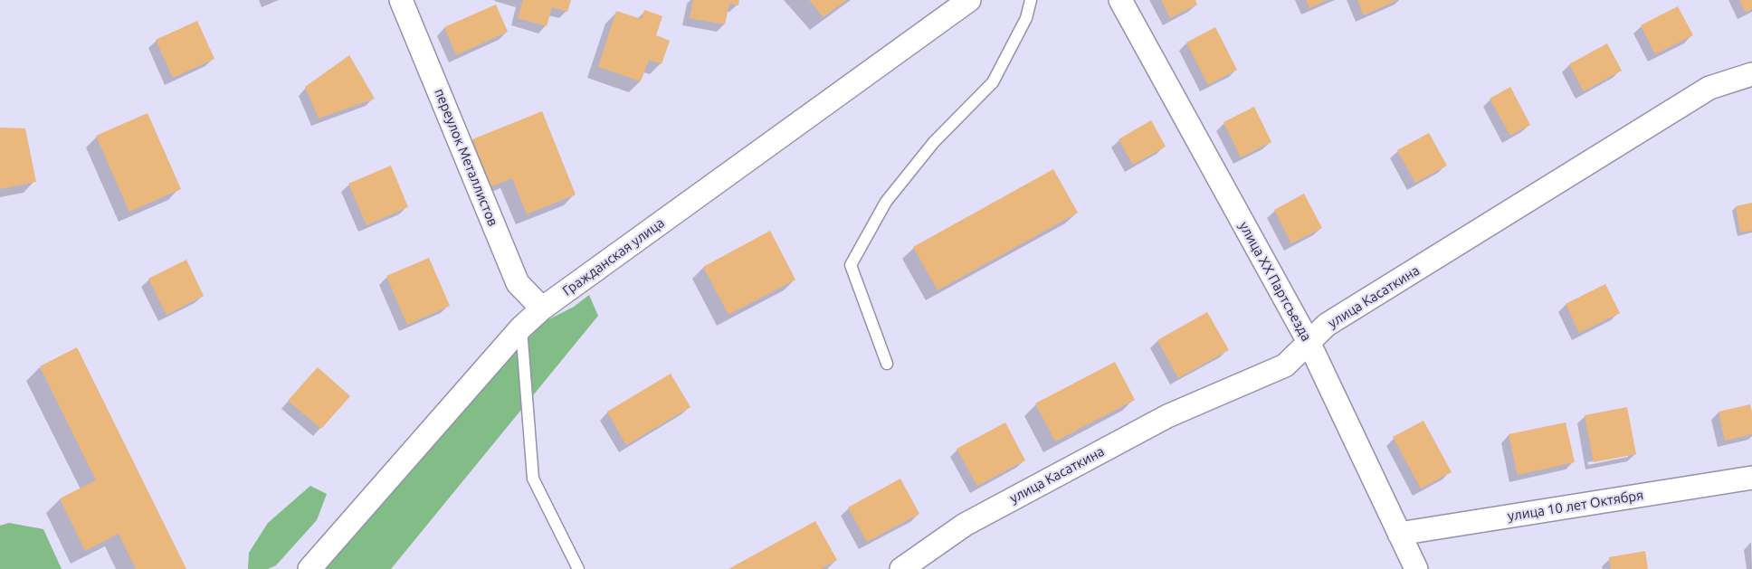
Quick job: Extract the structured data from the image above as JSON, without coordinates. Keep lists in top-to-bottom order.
{
  "streets": {
    "street": [
      "переулок Металлистов",
      "Гражданская улица",
      "улица XX Партсъезда",
      "улица Касаткина",
      "улица 10 лет Октября"
    ]
  },
  "crossings": [
    ["переулок Металлистов", "Гражданская улица"],
    ["улица XX Партсъезда", "улица Касаткина"],
    ["улица XX Партсъезда", "улица 10 лет Октября"]
  ]
}
